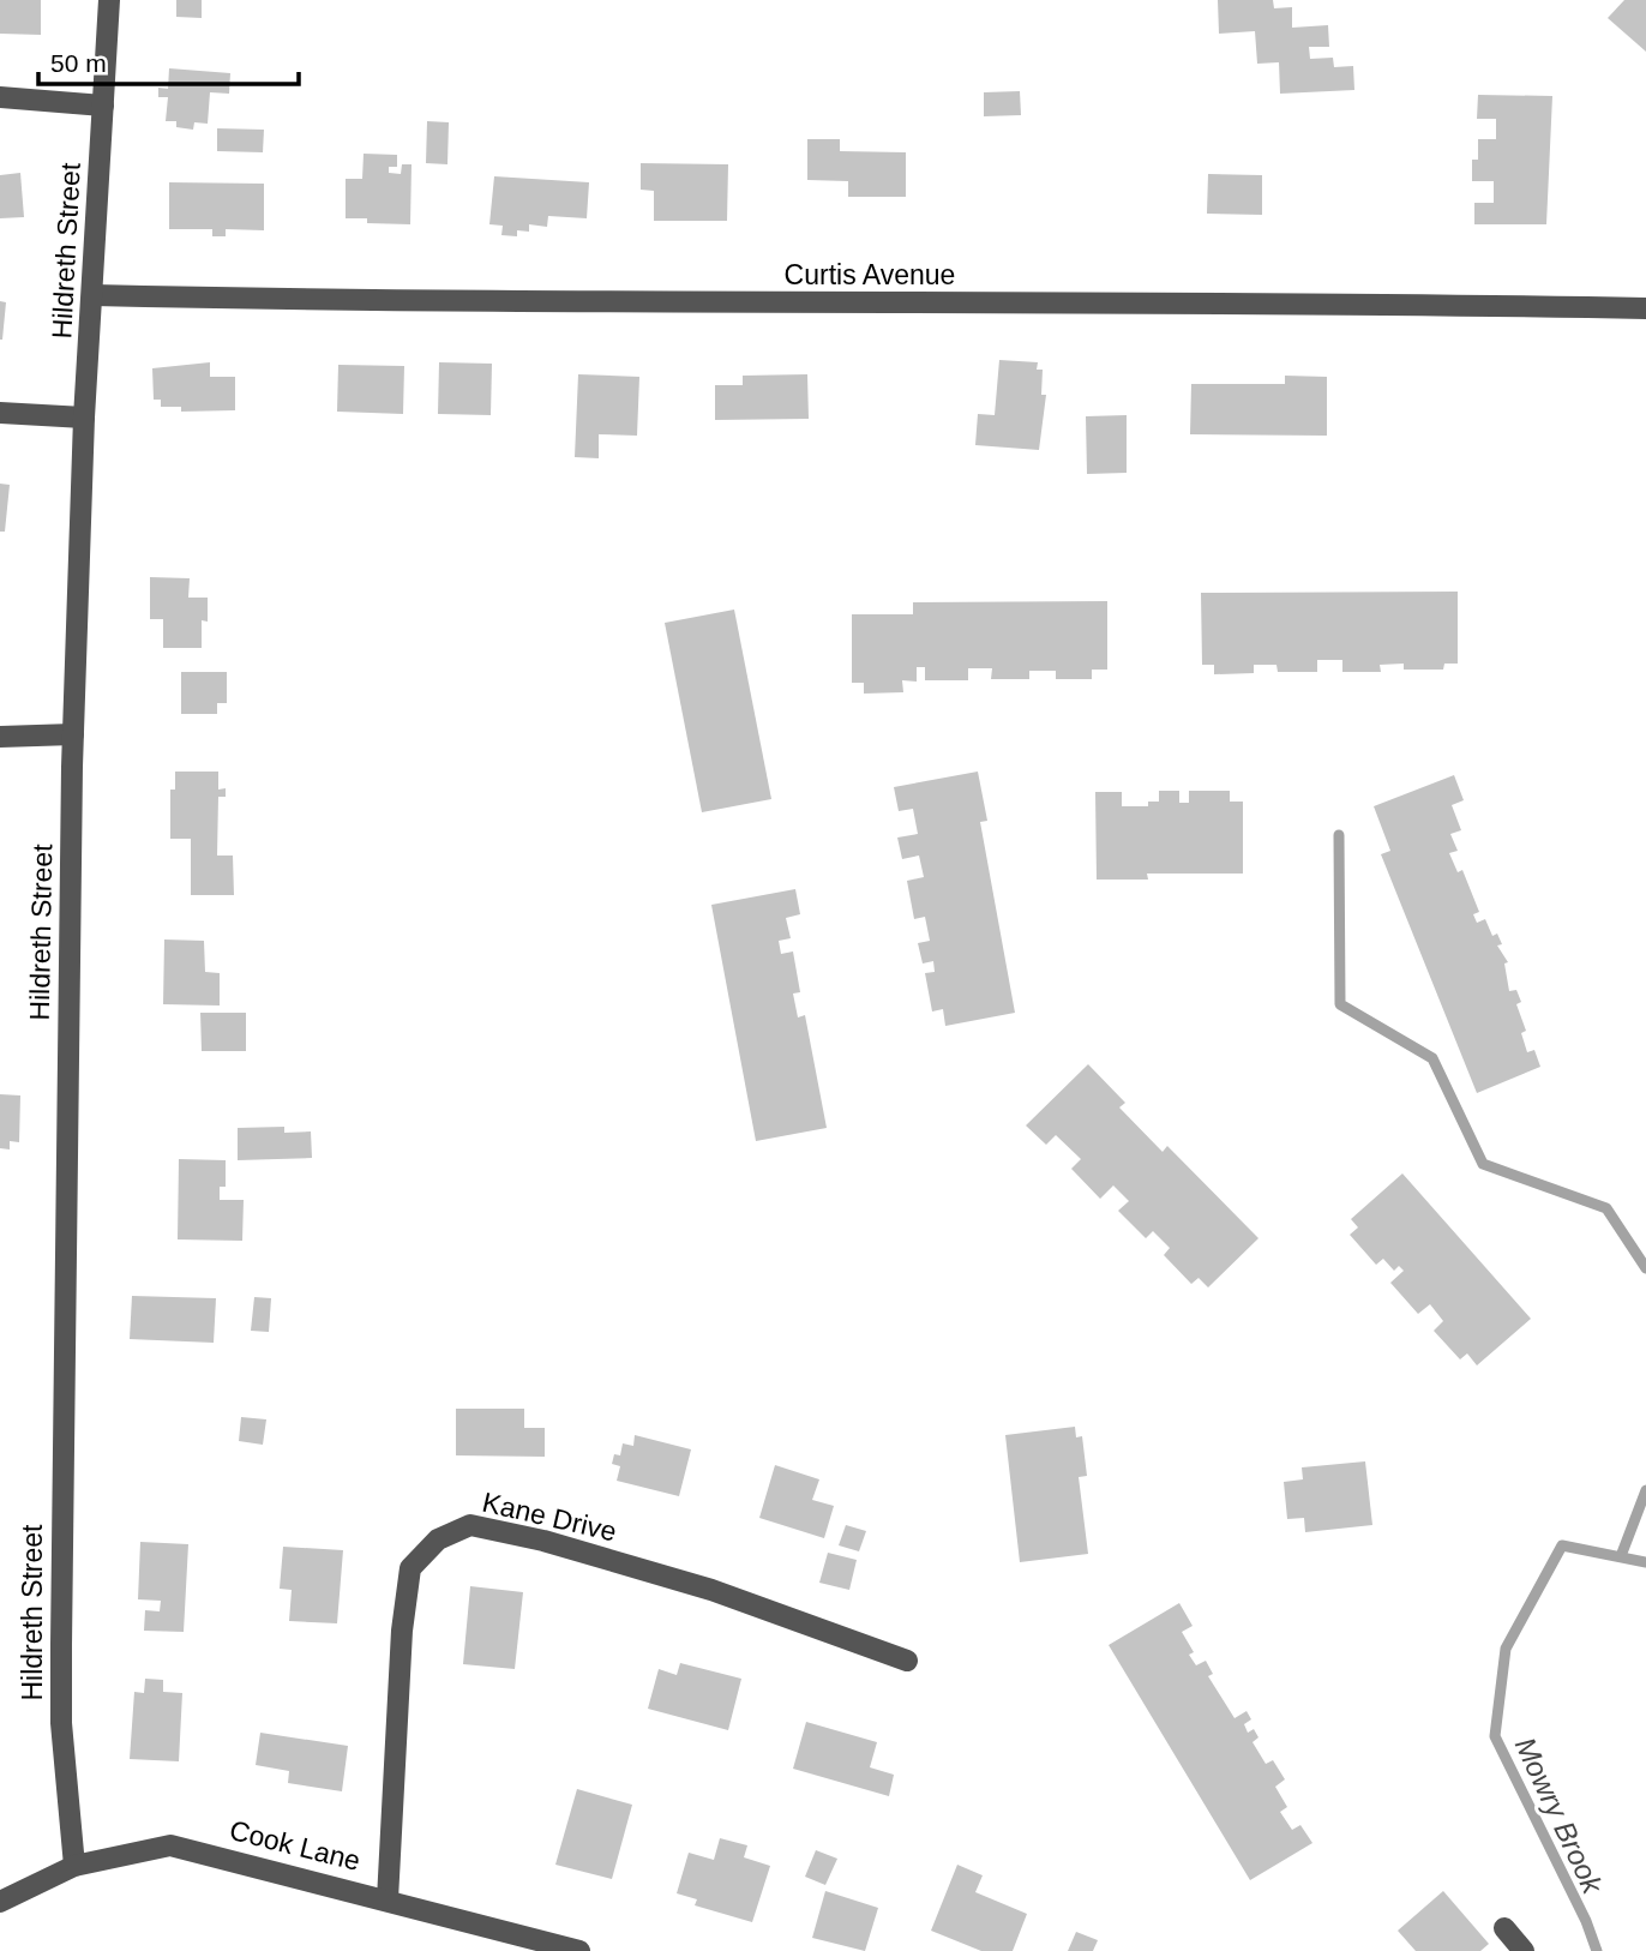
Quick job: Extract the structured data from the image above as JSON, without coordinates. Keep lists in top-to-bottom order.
{
  "streets": {
    "street": [
      "Hildreth Street",
      "Curtis Avenue",
      "Kane Drive",
      "Cook Lane"
    ]
  },
  "crossings": [
    ["Hildreth Street", "Curtis Avenue"],
    ["Hildreth Street", "Cook Lane"],
    ["Kane Drive", "Cook Lane"]
  ],
  "water": ["Mowry Brook"],
  "scale_bar": "50 m"
}
